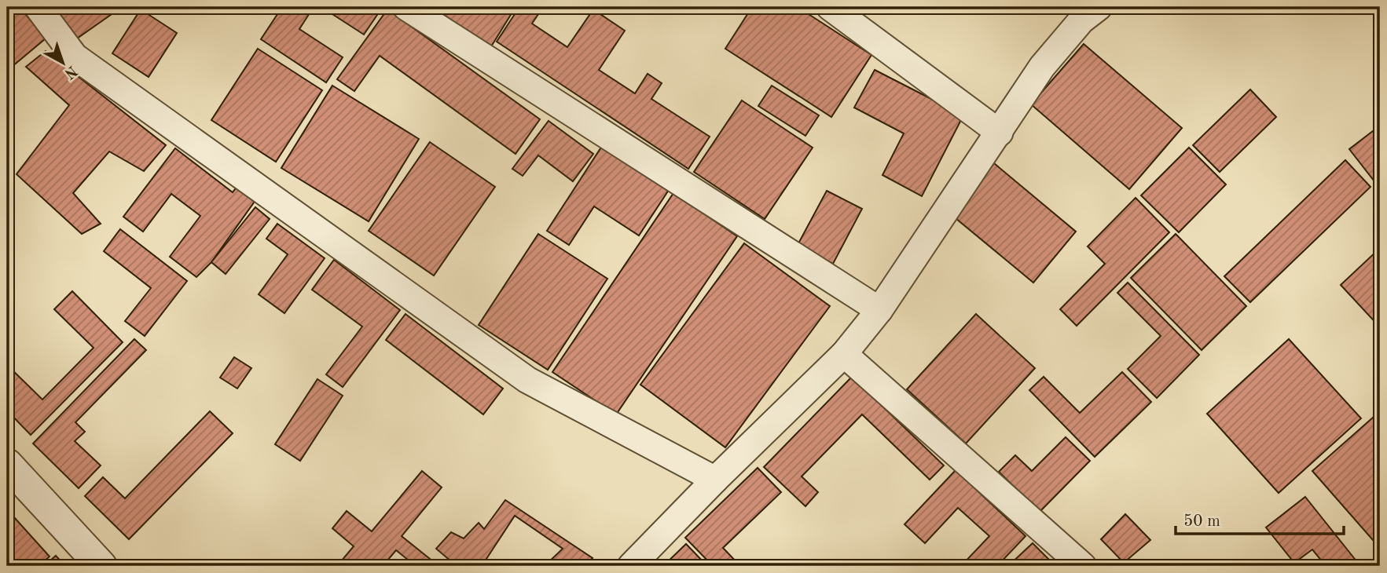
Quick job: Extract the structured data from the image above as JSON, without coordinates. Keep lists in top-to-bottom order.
{
  "scale_bar": "50 m",
  "north": "bottom right"
}
